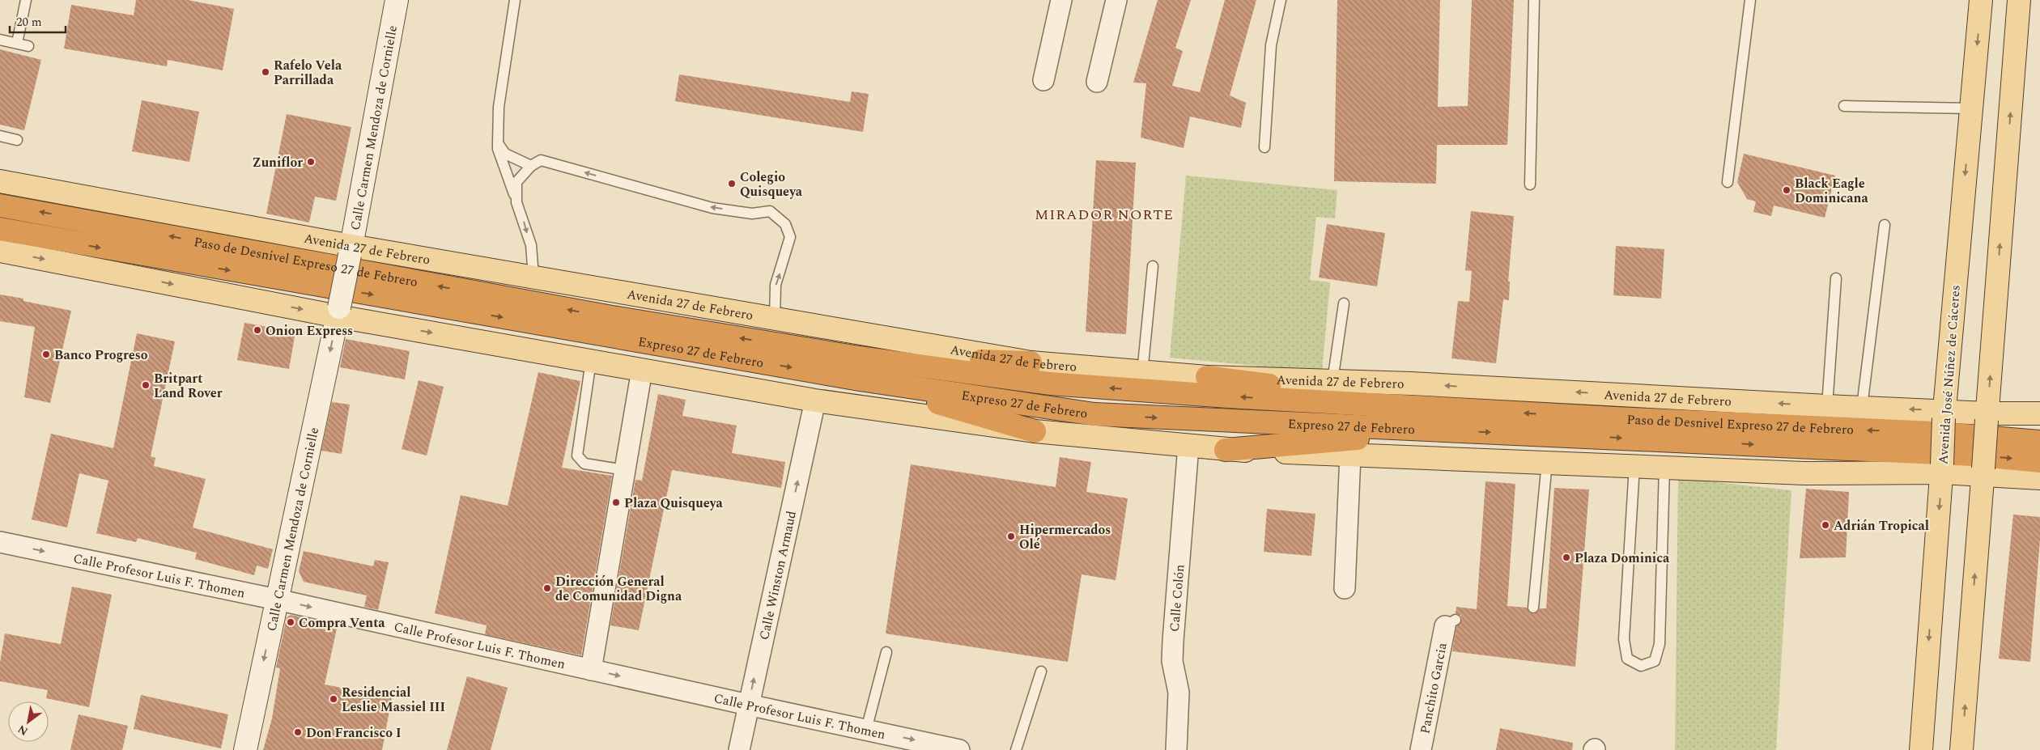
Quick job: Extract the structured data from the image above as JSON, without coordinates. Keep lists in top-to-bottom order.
{
  "streets": {
    "highway": ["Paso de Desnivel Expreso 27 de Febrero", "Expreso 27 de Febrero"],
    "main road": ["Avenida 27 de Febrero", "Avenida José Núñez de Cáceres"],
    "street": [
      "Calle Carmen Mendoza de Cornielle",
      "Calle Profesor Luis F. Thomen",
      "Calle Winston Armaud",
      "Calle Colón",
      "Panchito Garcia"
    ]
  },
  "crossings": [
    ["Calle Carmen Mendoza de Cornielle", "Avenida 27 de Febrero"],
    ["Calle Carmen Mendoza de Cornielle", "Calle Profesor Luis F. Thomen"],
    ["Avenida 27 de Febrero", "Avenida José Núñez de Cáceres"],
    ["Paso de Desnivel Expreso 27 de Febrero", "Expreso 27 de Febrero"],
    ["Calle Profesor Luis F. Thomen", "Calle Winston Armaud"]
  ],
  "one_way": ["Calle Carmen Mendoza de Cornielle", "Calle Profesor Luis F. Thomen"],
  "districts": ["MIRADOR NORTE"],
  "places": [
    "Rafelo Vela Parrillada",
    "Zuniflor",
    "Colegio Quisqueya",
    "Black Eagle Dominicana",
    "Onion Express",
    "Banco Progreso",
    "Britpart Land Rover",
    "Plaza Quisqueya",
    "Adrián Tropical",
    "Hipermercados Olé",
    "Plaza Dominica",
    "Dirección General de Comunidad Digna",
    "Compra Venta",
    "Residencial Leslie Massiel III",
    "Don Francisco I"
  ],
  "scale_bar": "20 m",
  "north": "bottom left"
}
